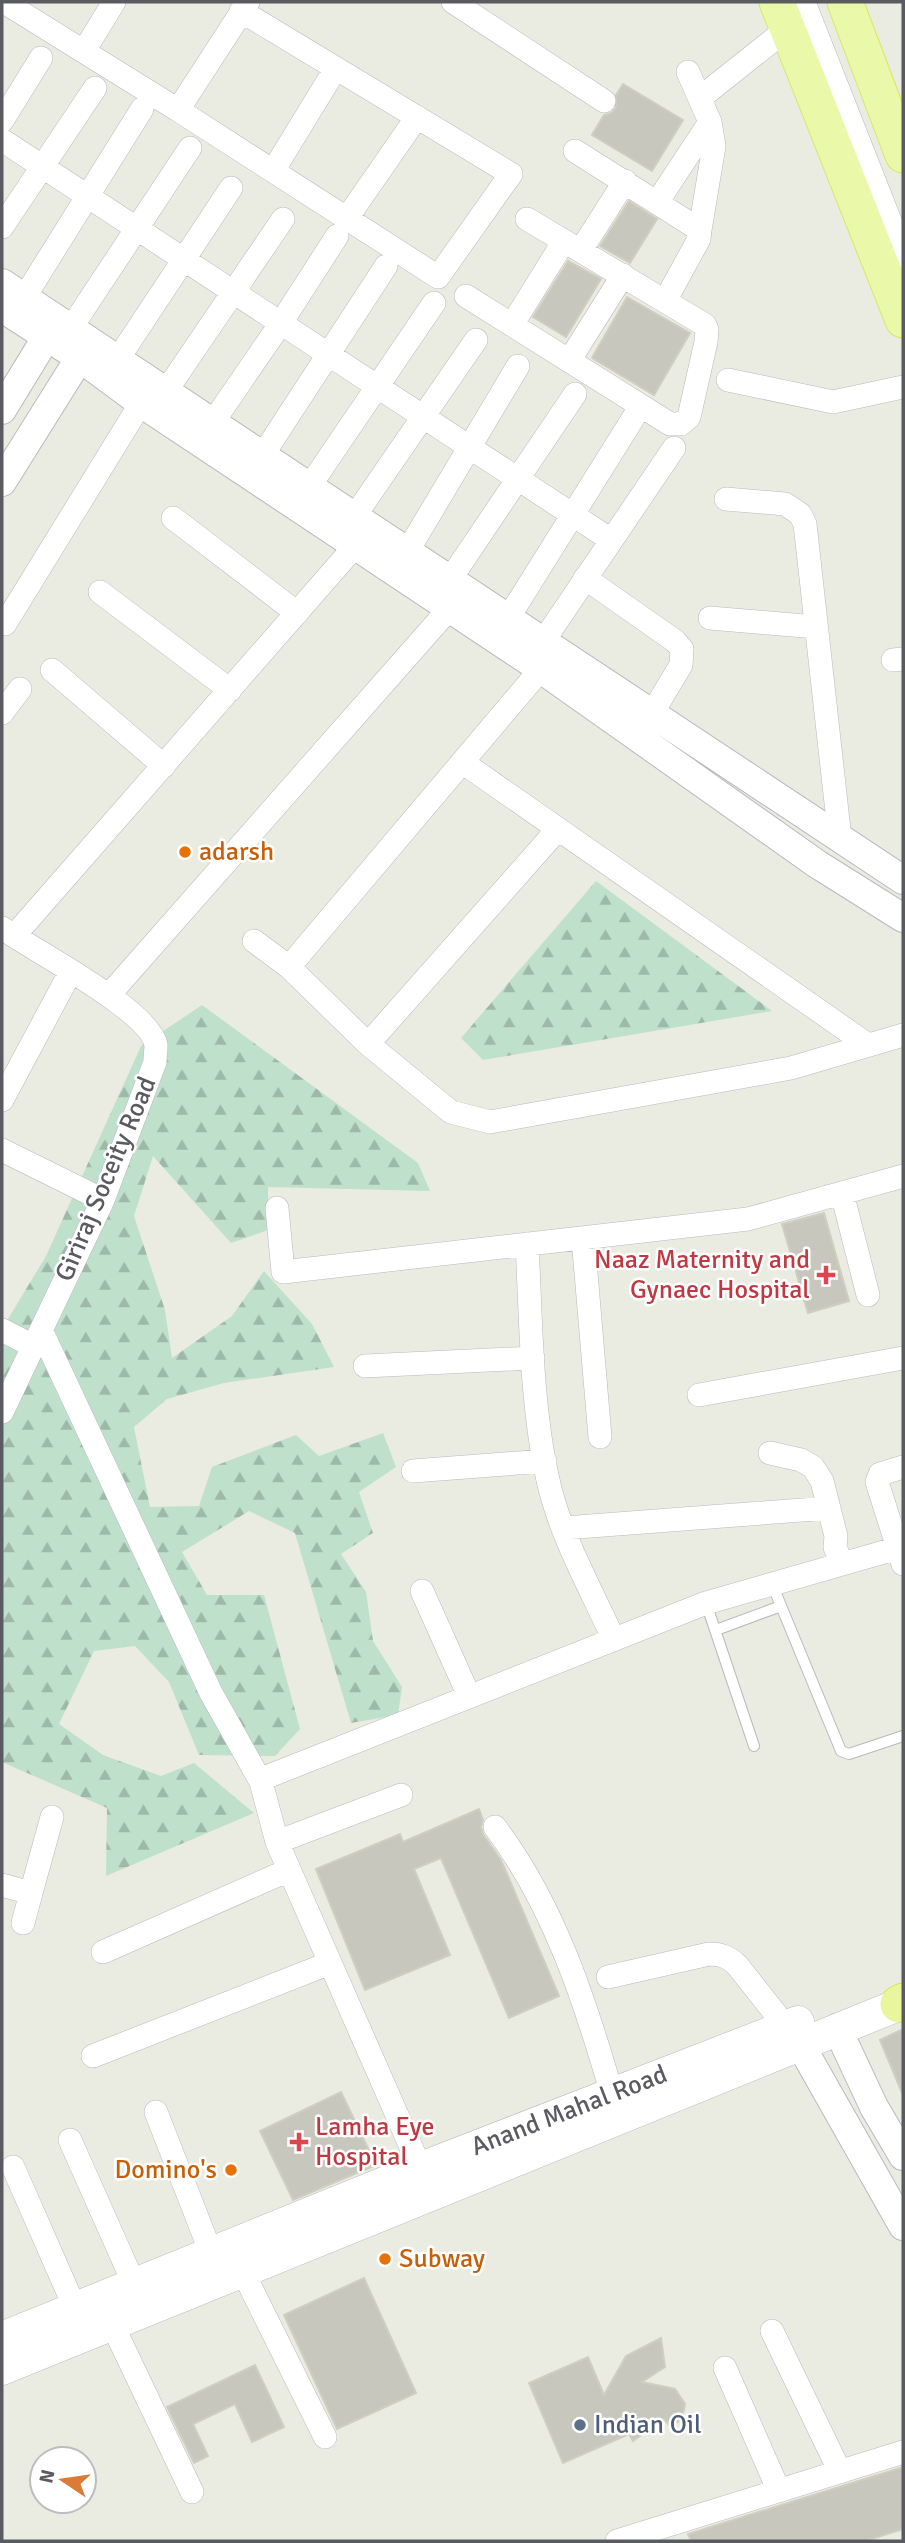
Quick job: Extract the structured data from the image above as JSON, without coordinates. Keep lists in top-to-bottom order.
{
  "streets": {
    "main road": ["Anand Mahal Road"],
    "street": ["Giriraj Soceity Road"]
  },
  "places": {
    "other": [
      "adarsh",
      "Domino's",
      "Subway",
      "Indian Oil"
    ],
    "health": ["Naaz Maternity and Gynaec Hospital", "Lamha Eye Hospital"]
  },
  "north": "left"
}
